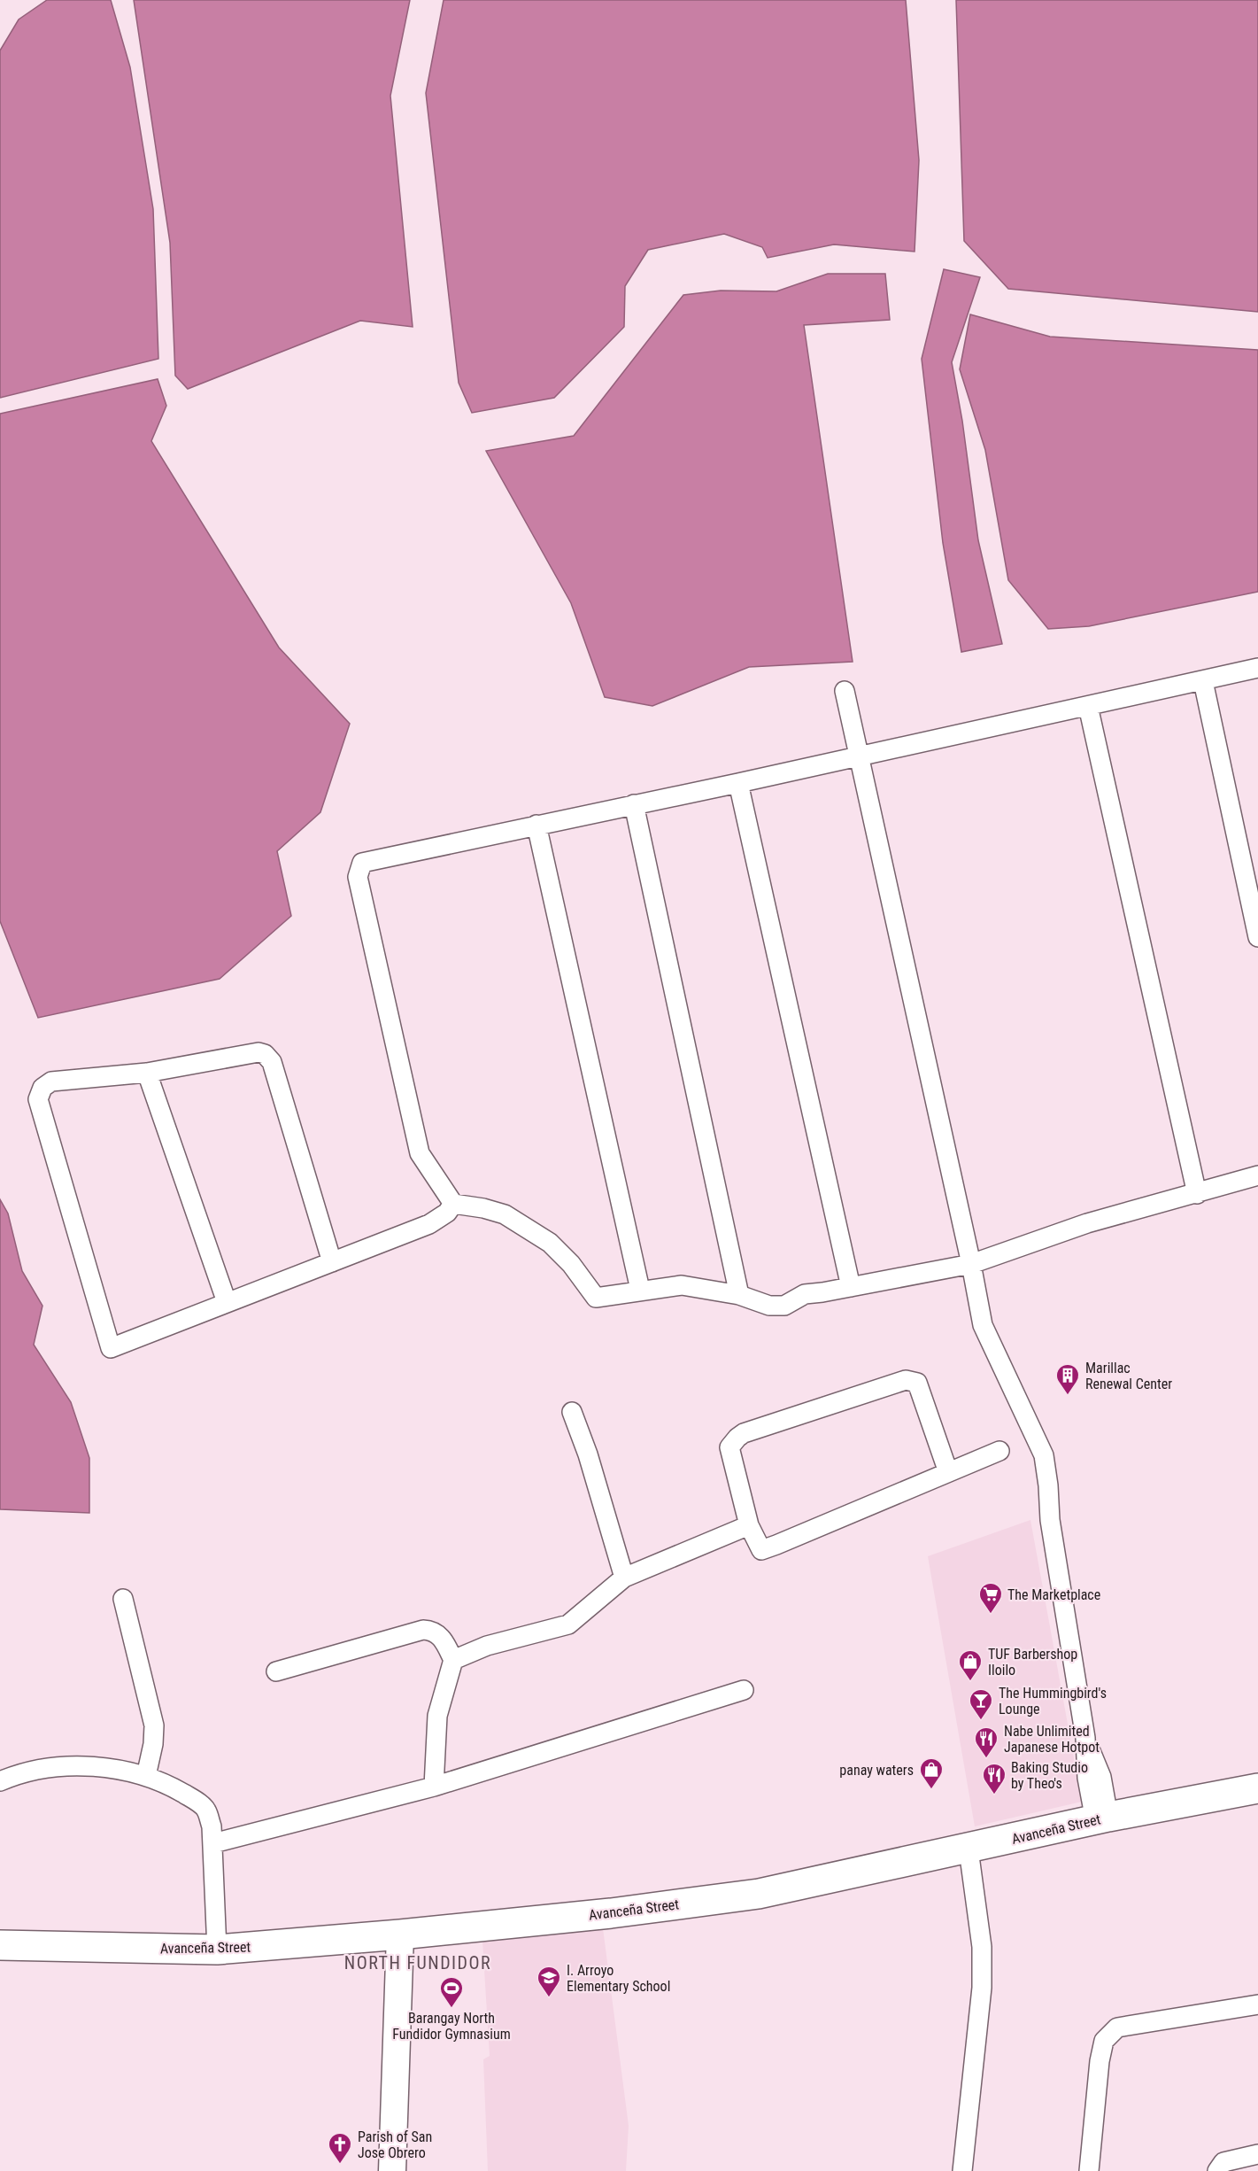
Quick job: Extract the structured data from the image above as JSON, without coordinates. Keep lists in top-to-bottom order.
{
  "streets": {
    "main road": ["Avanceña Street"]
  },
  "districts": ["NORTH FUNDIDOR"],
  "places": {
    "building": ["Marillac Renewal Center"],
    "supermarket": ["The Marketplace"],
    "shop": ["TUF Barbershop Iloilo", "panay waters"],
    "bar": ["The Hummingbird's Lounge"],
    "restaurant": ["Nabe Unlimited Japanese Hotpot", "Baking Studio by Theo's"],
    "school or university": ["I. Arroyo Elementary School"],
    "sports": ["Barangay North Fundidor Gymnasium"],
    "church": ["Parish of San Jose Obrero"]
  }
}
